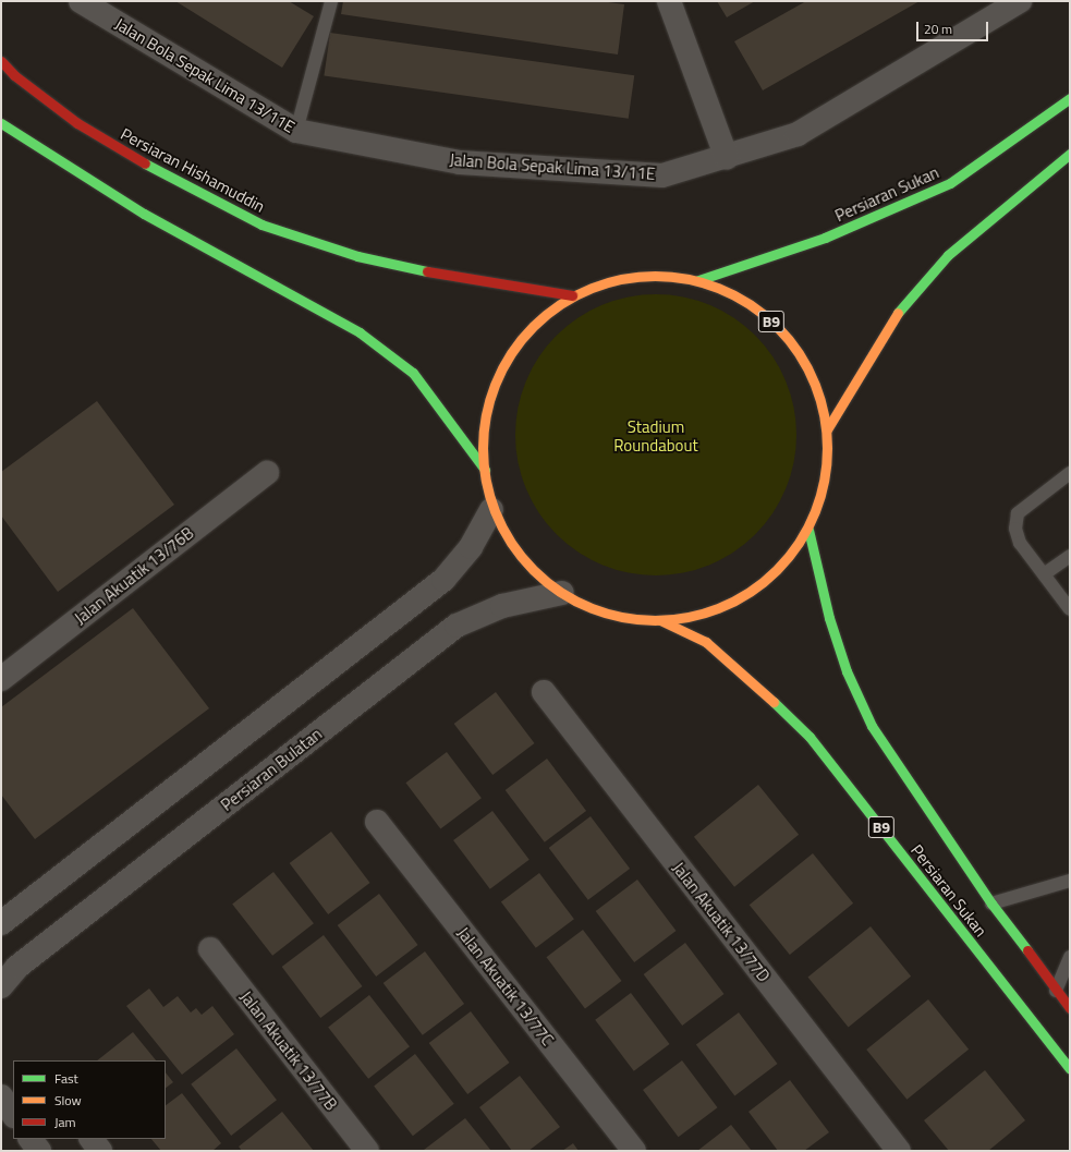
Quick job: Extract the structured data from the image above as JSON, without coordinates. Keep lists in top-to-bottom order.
{
  "streets": {
    "main road": ["Persiaran Hishamuddin", "Persiaran Sukan", "B9"],
    "street": [
      "Jalan Bola Sepak Lima 13/11E",
      "Jalan Akuatik 13/76B",
      "Persiaran Bulatan",
      "Jalan Akuatik 13/77D",
      "Jalan Akuatik 13/77C",
      "Jalan Akuatik 13/77B"
    ]
  },
  "crossings": [
    ["Persiaran Hishamuddin", "B9"],
    ["Persiaran Sukan", "B9"],
    ["B9", "Persiaran Bulatan"]
  ],
  "parks": ["Stadium Roundabout"],
  "legend": ["Fast", "Slow", "Jam"],
  "scale_bar": "20 m"
}
